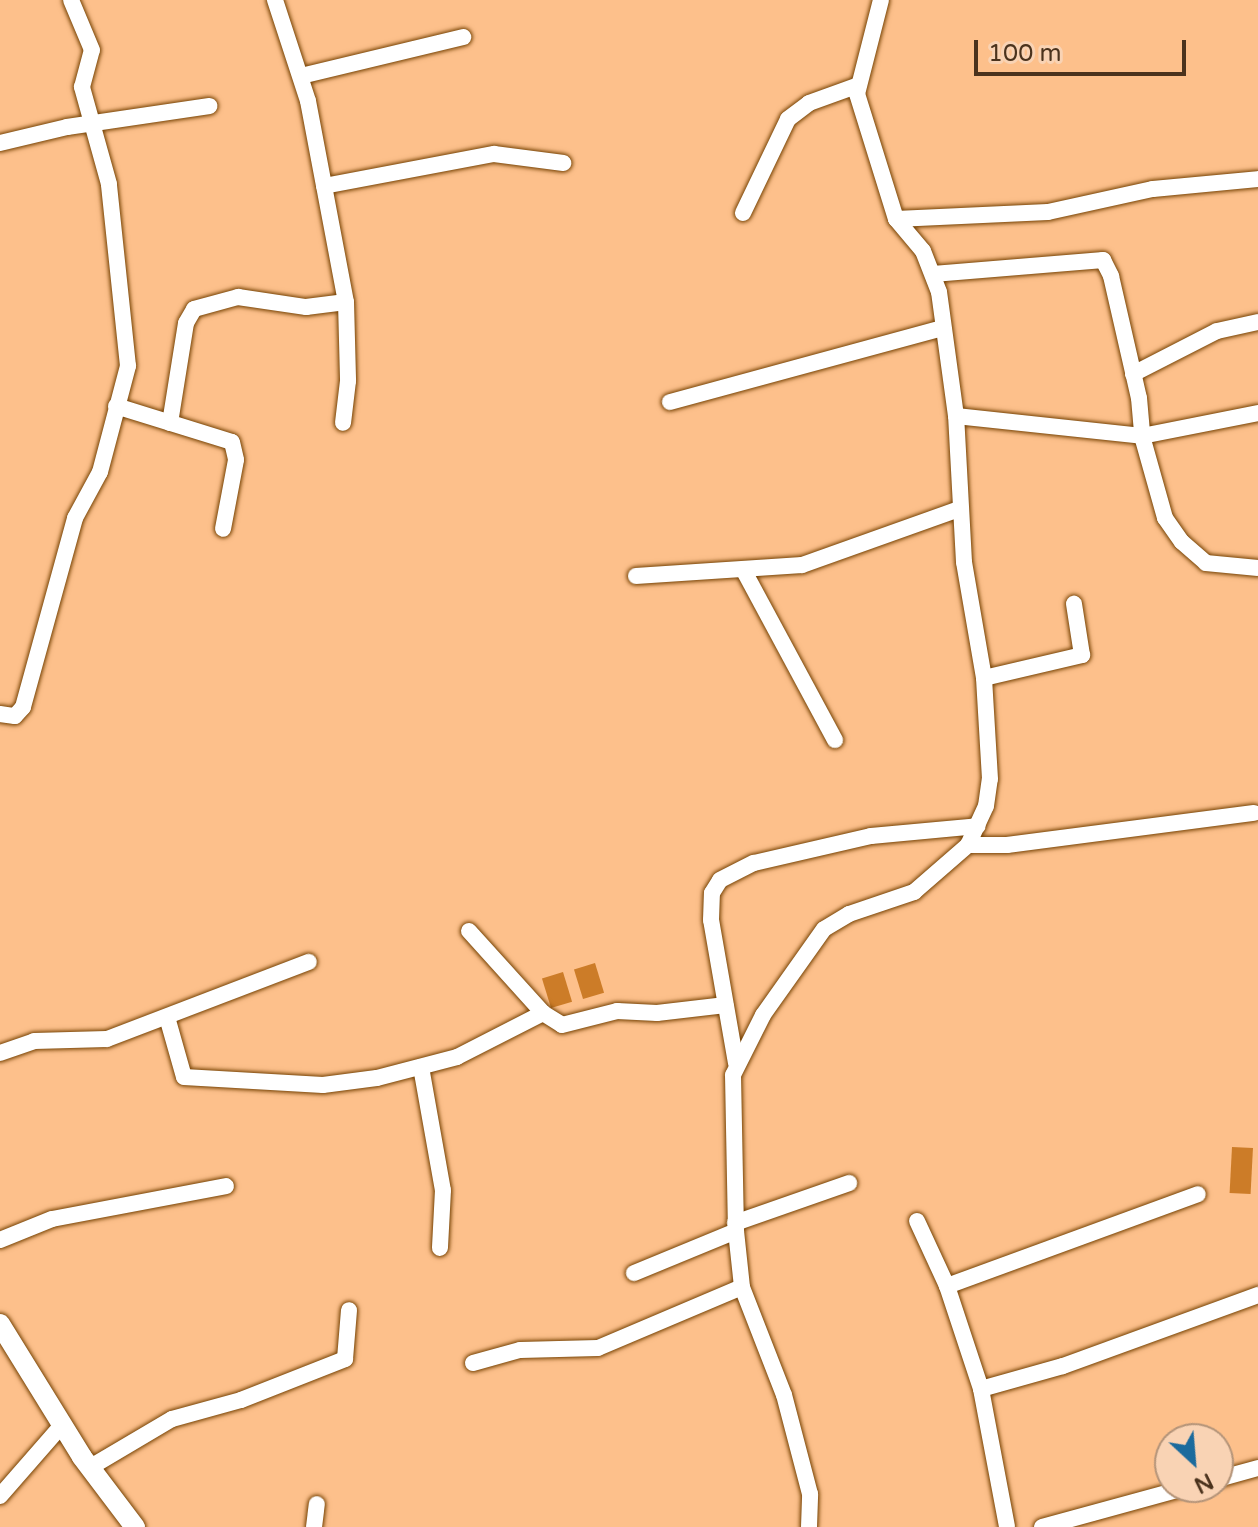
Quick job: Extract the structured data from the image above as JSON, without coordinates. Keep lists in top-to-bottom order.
{
  "scale_bar": "100 m",
  "north": "bottom right"
}
